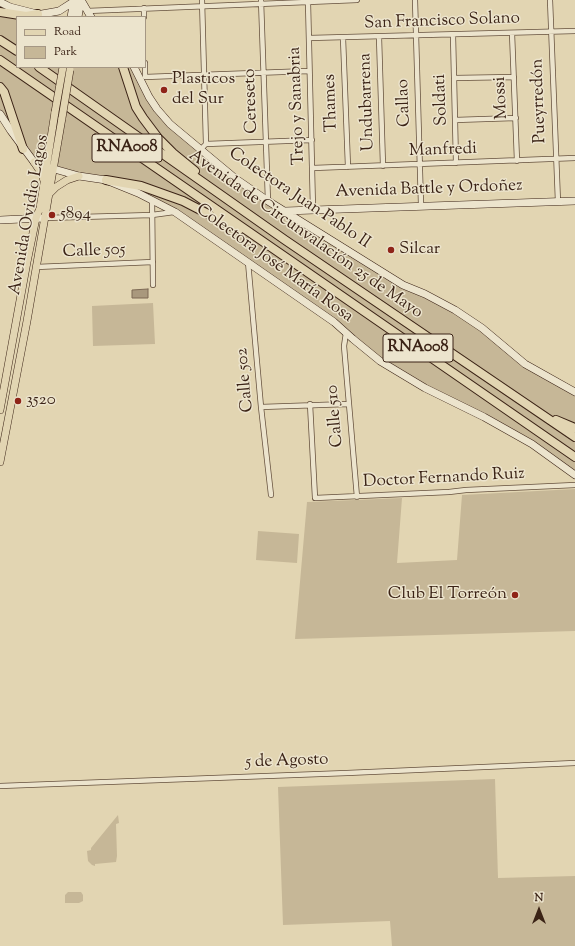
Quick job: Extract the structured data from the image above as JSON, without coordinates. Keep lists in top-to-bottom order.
{
  "streets": {
    "highway": ["RNA008", "Avenida de Circunvalación 25 de Mayo"],
    "main road": [
      "Avenida Battle y Ordoñez",
      "Colectora Juan Pablo II",
      "Avenida Ovidio Lagos",
      "Colectora José María Rosa"
    ],
    "street": [
      "San Francisco Solano",
      "Mossi",
      "Soldati",
      "Cereseto",
      "Pueyrredón",
      "Undubarrena",
      "Thames",
      "Callao",
      "Trejo y Sanabria",
      "Manfredi",
      "Calle 505",
      "Calle 502",
      "Calle 510",
      "Doctor Fernando Ruiz",
      "5 de Agosto"
    ]
  },
  "crossings": [
    ["San Francisco Solano", "Mossi"],
    ["San Francisco Solano", "Soldati"],
    ["San Francisco Solano", "Pueyrredón"],
    ["San Francisco Solano", "Undubarrena"],
    ["San Francisco Solano", "Thames"],
    ["San Francisco Solano", "Callao"],
    ["San Francisco Solano", "Trejo y Sanabria"],
    ["Mossi", "Manfredi"],
    ["Soldati", "Manfredi"],
    ["Cereseto", "Colectora Juan Pablo II"],
    ["Pueyrredón", "Manfredi"],
    ["Pueyrredón", "Avenida Battle y Ordoñez"],
    ["Undubarrena", "Manfredi"],
    ["Thames", "Manfredi"],
    ["Callao", "Manfredi"],
    ["Callao", "Avenida Battle y Ordoñez"],
    ["Trejo y Sanabria", "Manfredi"],
    ["Trejo y Sanabria", "Avenida Battle y Ordoñez"],
    ["Avenida Battle y Ordoñez", "Colectora Juan Pablo II"],
    ["Avenida Ovidio Lagos", "Calle 505"],
    ["Avenida Ovidio Lagos", "Colectora José María Rosa"],
    ["Colectora José María Rosa", "Calle 502"],
    ["Colectora José María Rosa", "Calle 510"],
    ["Calle 510", "Doctor Fernando Ruiz"]
  ],
  "places": [
    "Plasticos del Sur",
    "5894",
    "Silcar",
    "3520",
    "Club El Torreón"
  ],
  "legend": ["Road", "Park"],
  "north": "top"
}
